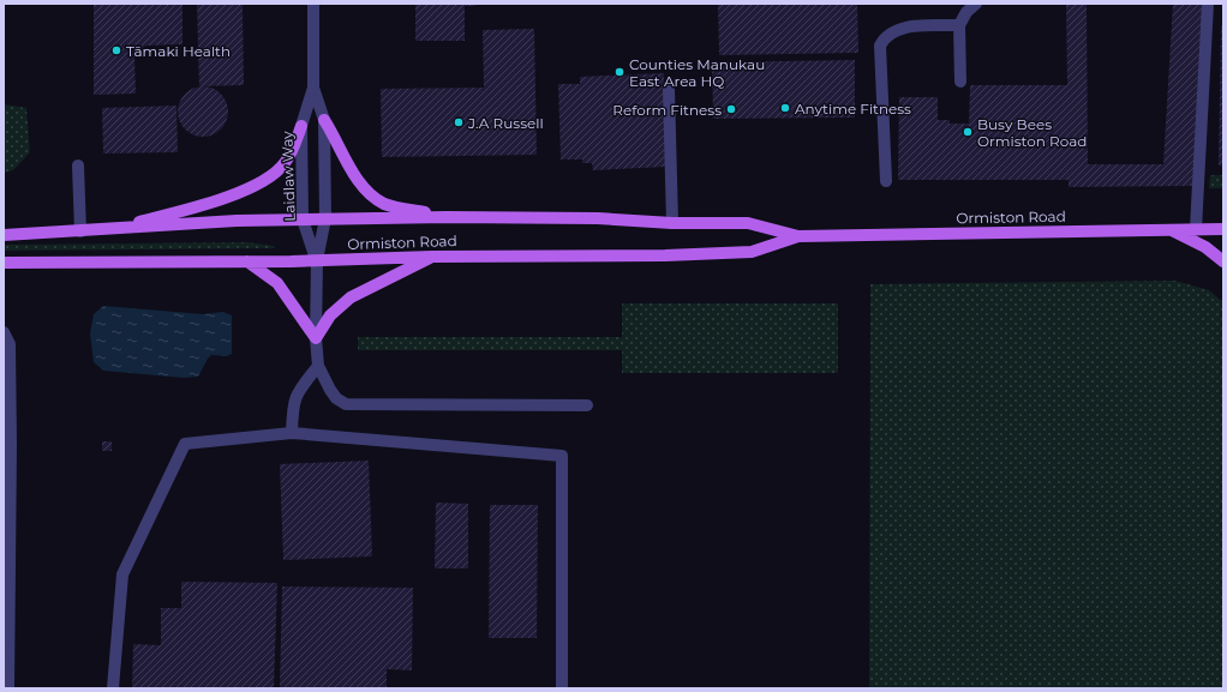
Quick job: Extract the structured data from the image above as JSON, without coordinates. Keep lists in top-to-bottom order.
{
  "streets": {
    "main road": ["Ormiston Road"],
    "street": ["Laidlaw Way"]
  },
  "crossings": [
    ["Laidlaw Way", "Ormiston Road"]
  ],
  "places": [
    "Tāmaki Health",
    "Counties Manukau East Area HQ",
    "Anytime Fitness",
    "Reform Fitness",
    "J.A Russell",
    "Busy Bees Ormiston Road"
  ]
}
